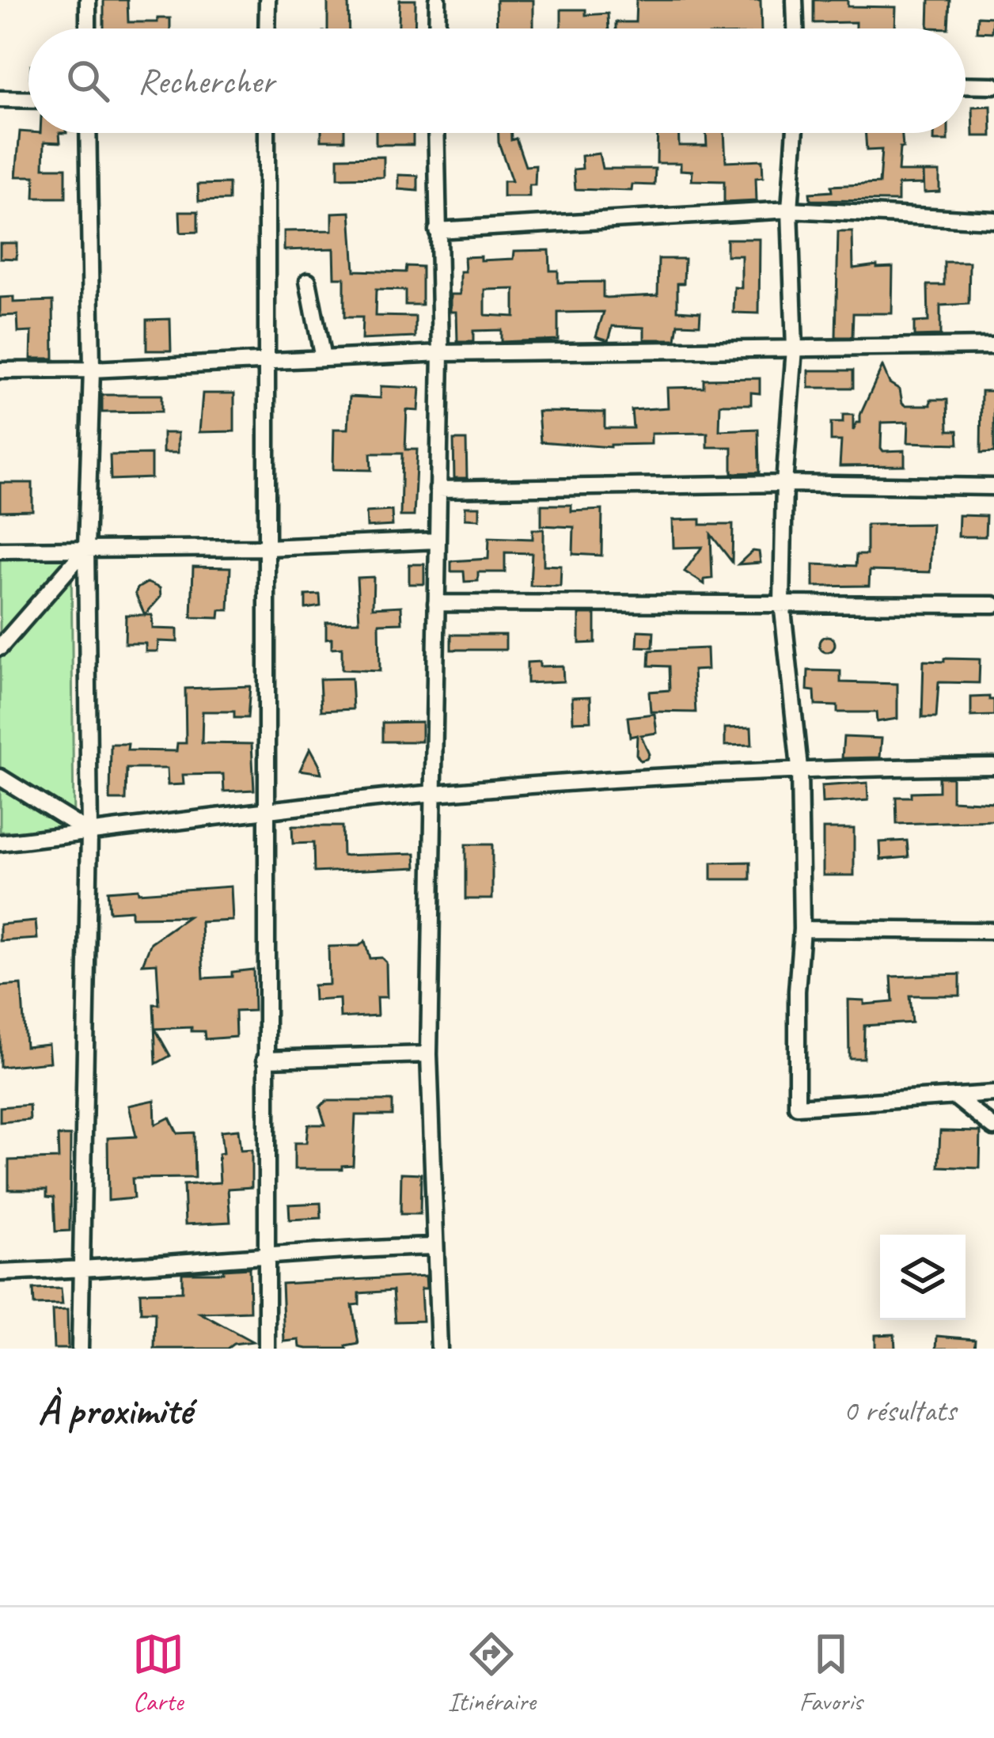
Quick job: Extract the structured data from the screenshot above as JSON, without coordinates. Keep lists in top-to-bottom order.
{
  "page": {
    "search": "Rechercher",
    "heading": ["À proximité", "0 résultats"],
    "nav": ["Carte", "Itinéraire", "Favoris"]
  }
}
